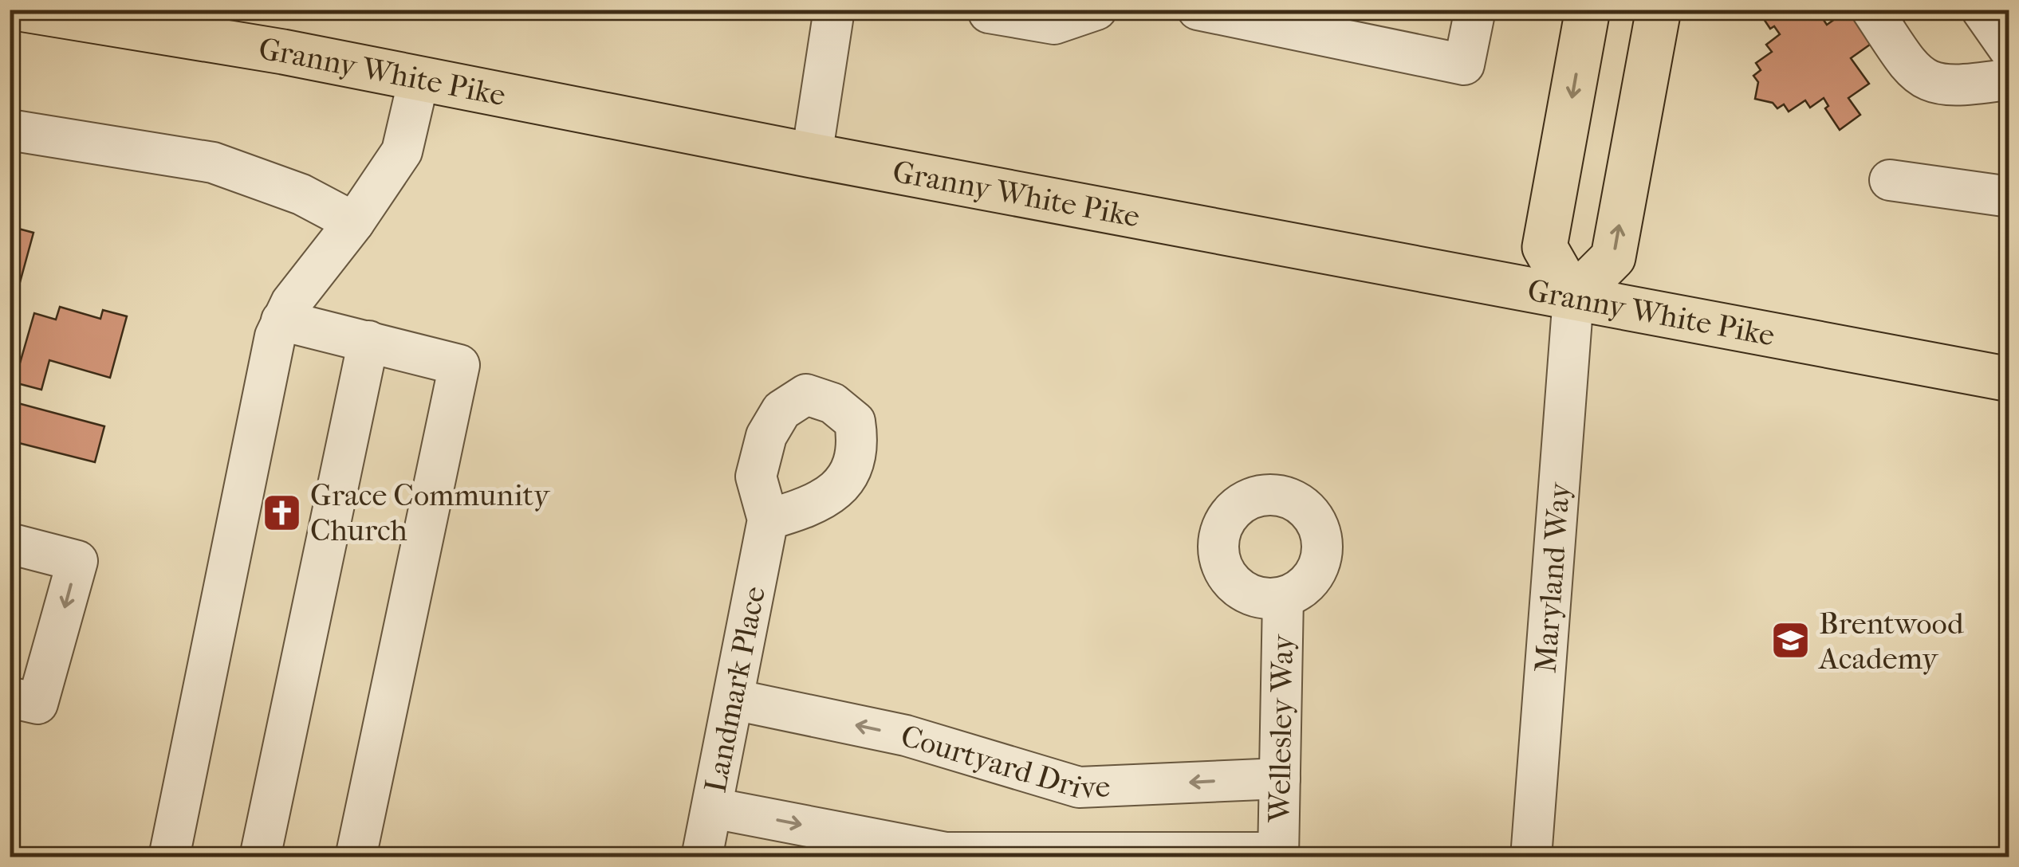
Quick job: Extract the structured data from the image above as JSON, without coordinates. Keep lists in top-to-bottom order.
{
  "streets": {
    "main road": ["Granny White Pike"],
    "street": [
      "Maryland Way",
      "Landmark Place",
      "Wellesley Way",
      "Courtyard Drive"
    ]
  },
  "crossings": [
    ["Granny White Pike", "Maryland Way"],
    ["Landmark Place", "Courtyard Drive"],
    ["Wellesley Way", "Courtyard Drive"]
  ],
  "places": {
    "church": ["Grace Community Church"],
    "school or university": ["Brentwood Academy"]
  }
}
